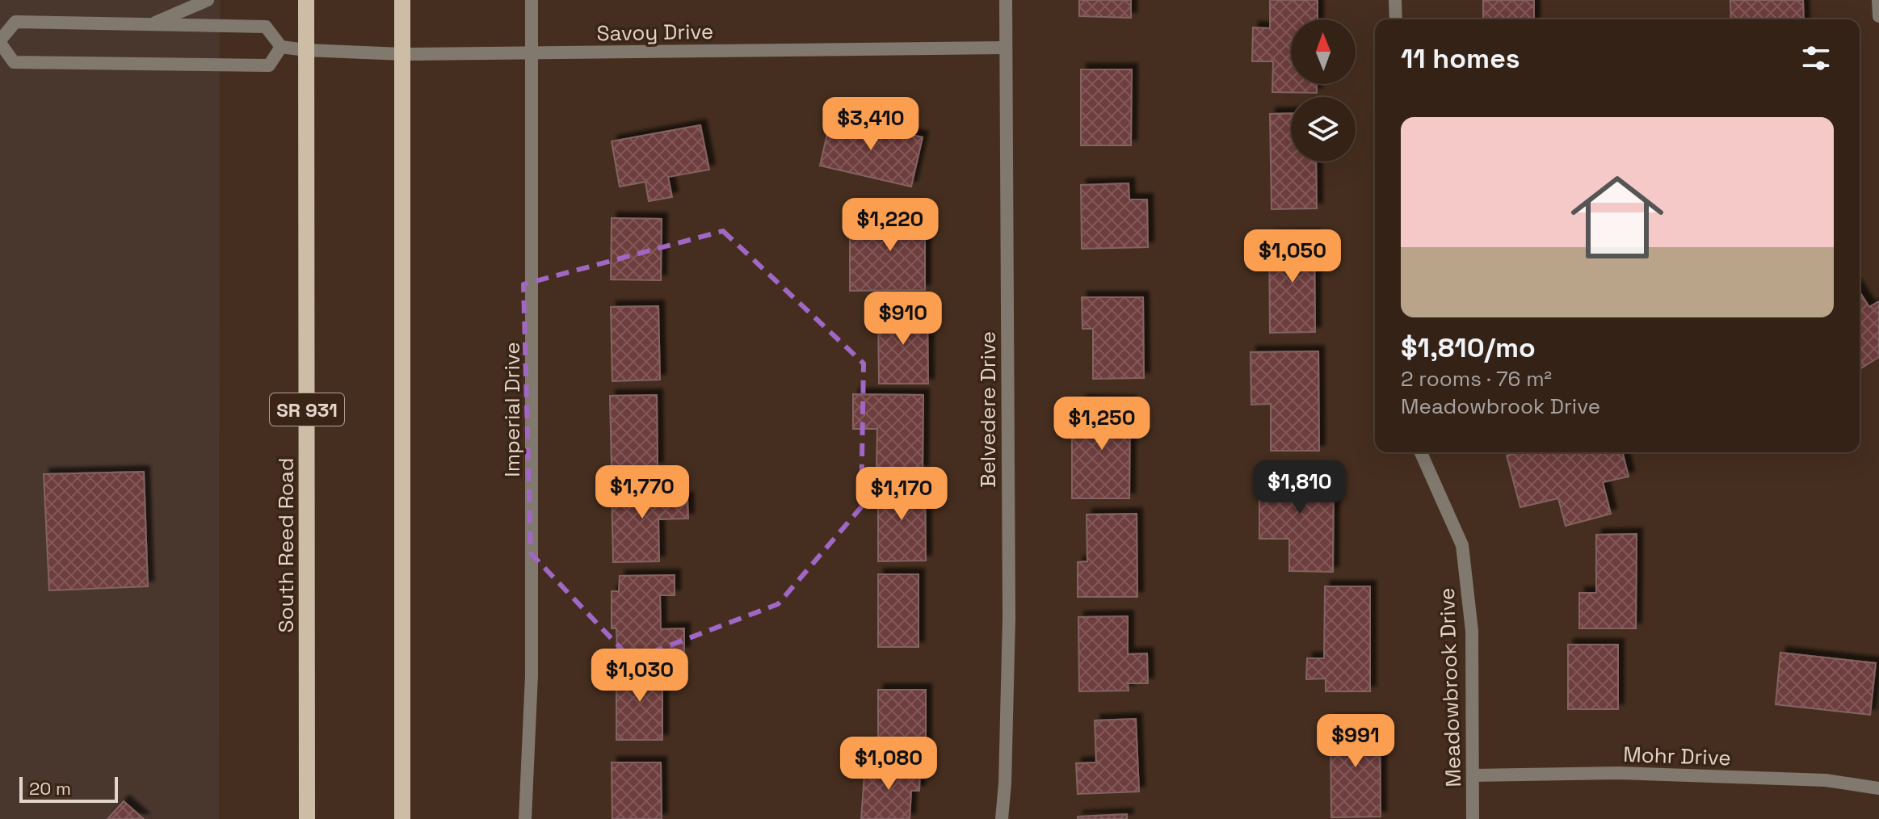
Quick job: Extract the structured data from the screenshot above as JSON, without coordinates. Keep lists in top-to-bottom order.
{
  "streets": {
    "main road": ["SR 931", "South Reed Road"],
    "street": [
      "Savoy Drive",
      "Imperial Drive",
      "Belvedere Drive",
      "Meadowbrook Drive",
      "Mohr Drive"
    ]
  },
  "crossings": [
    ["Savoy Drive", "Imperial Drive"],
    ["Savoy Drive", "Belvedere Drive"],
    ["Savoy Drive", "South Reed Road"],
    ["Meadowbrook Drive", "Mohr Drive"]
  ],
  "scale_bar": "20 m",
  "north": "top",
  "page": {
    "heading": "11 homes",
    "price": [
      "$3,410",
      "$1,220",
      "$1,050",
      "$910",
      "$1,250",
      "$1,810",
      "$1,770",
      "$1,170",
      "$1,030",
      "$991",
      "$1,080"
    ],
    "list": [
      {
        "name": "$1,810/mo",
        "note": "2 rooms · 76 m² · Meadowbrook Drive"
      }
    ],
    "scale": "20 m"
  }
}
